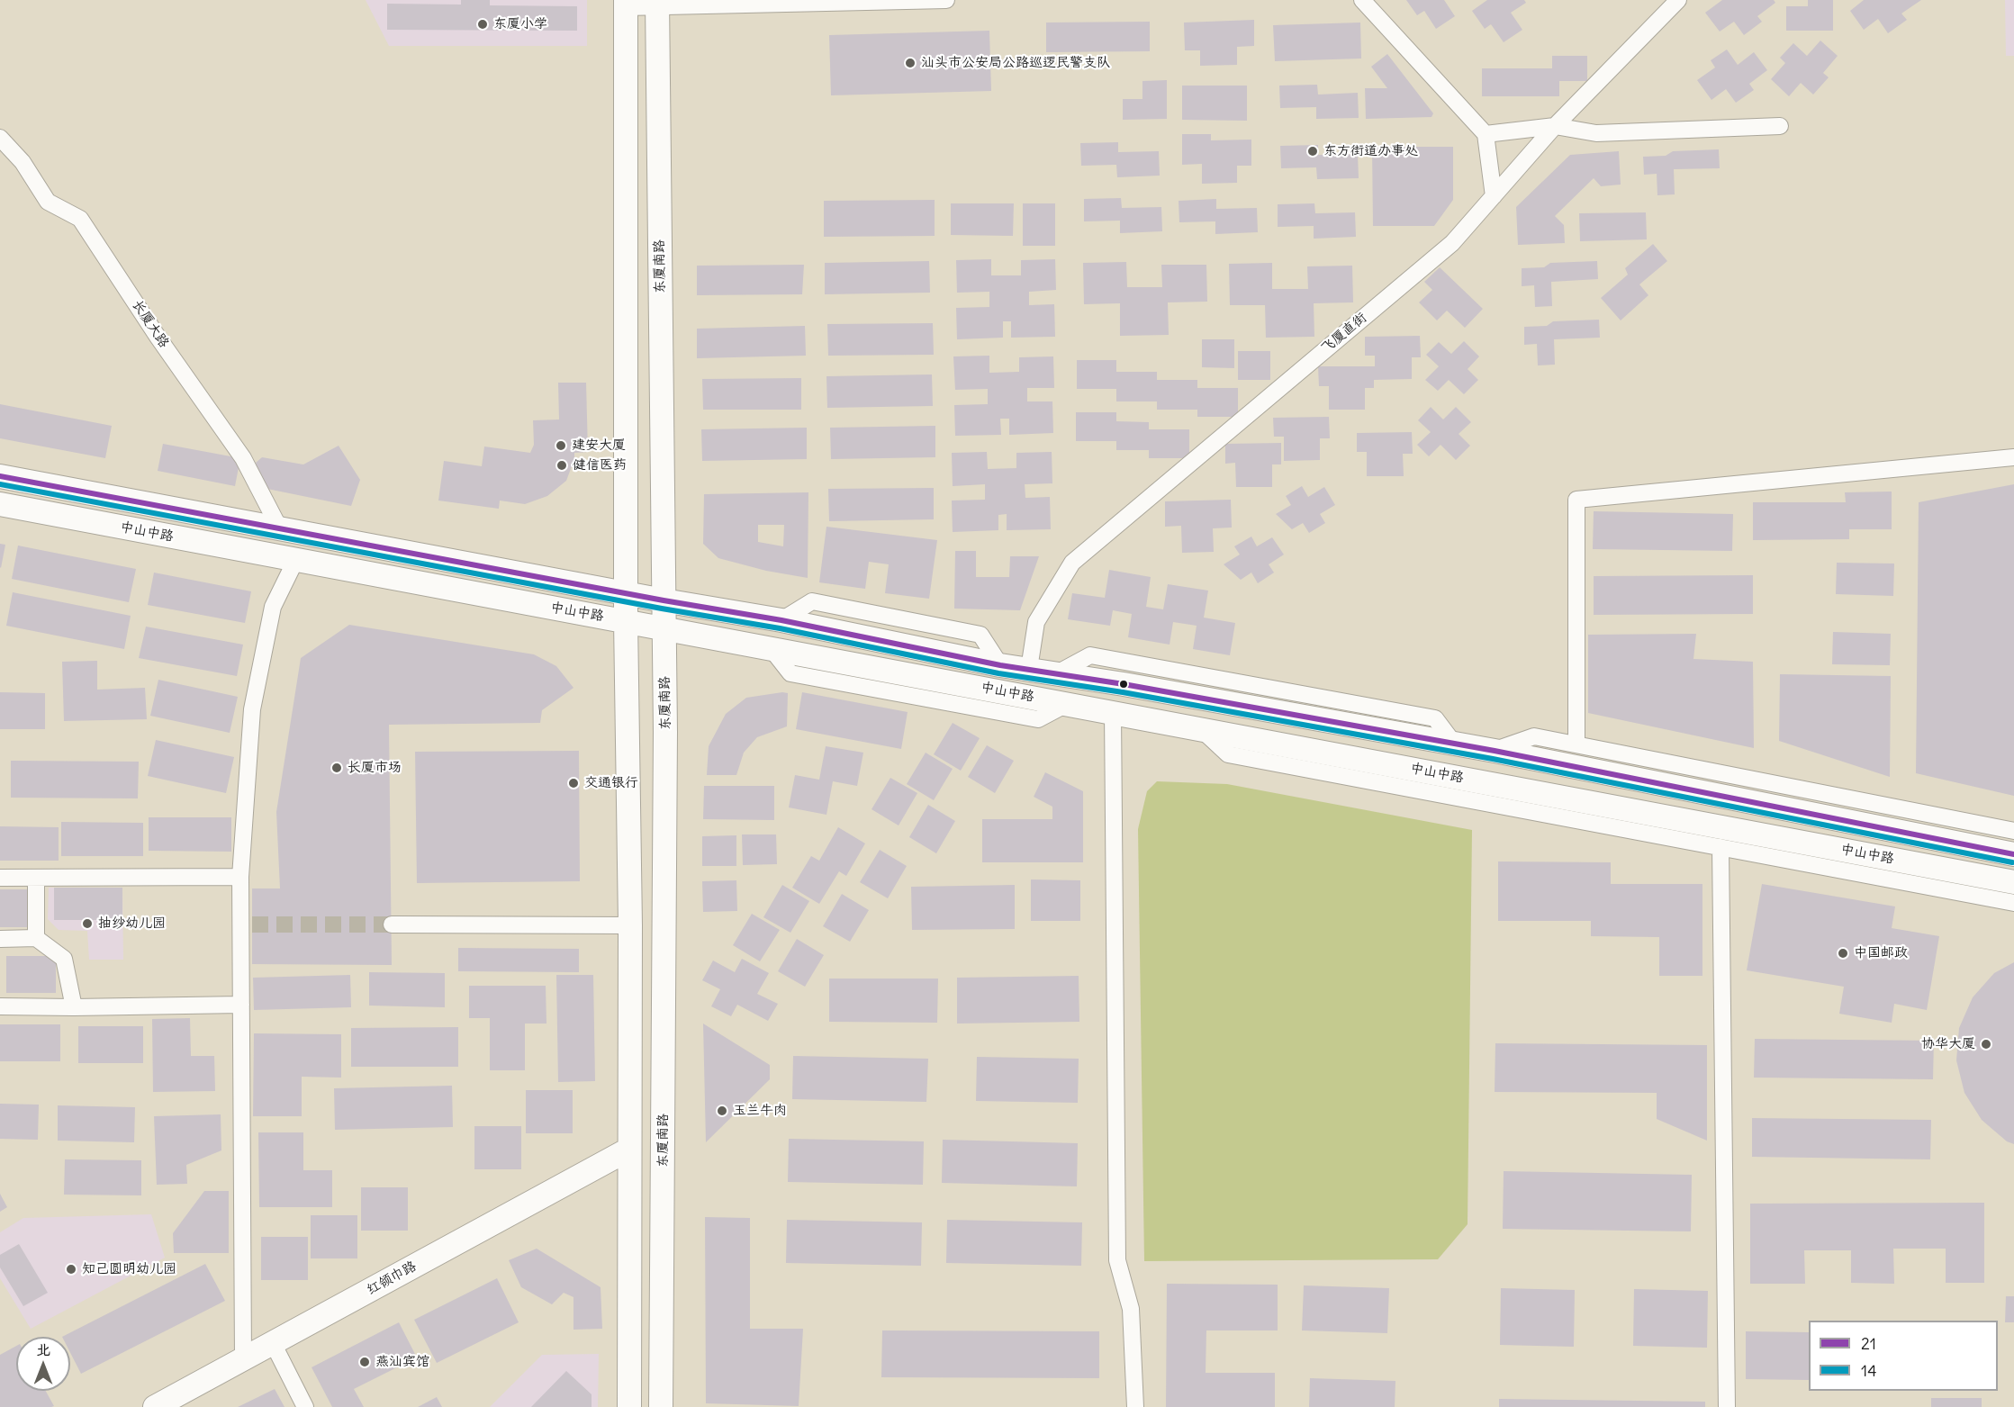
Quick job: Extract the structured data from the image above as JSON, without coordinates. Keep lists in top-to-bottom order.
{
  "streets": {
    "main road": ["东厦南路", "中山中路", "红领巾路"],
    "street": ["长厦大路", "飞厦直街"]
  },
  "crossings": [
    ["东厦南路", "中山中路"],
    ["长厦大路", "中山中路"],
    ["飞厦直街", "中山中路"]
  ],
  "places": [
    "东厦小学",
    "汕头市公安局公路巡逻民警支队",
    "东方街道办事处",
    "建安大厦",
    "健信医药",
    "长厦市场",
    "交通银行",
    "抽纱幼儿园",
    "中国邮政",
    "协华大厦",
    "玉兰牛肉",
    "知己圆明幼儿园",
    "燕汕宾馆"
  ],
  "lines": ["transit line 21", "transit line 14"],
  "legend": ["21", "14"],
  "north": "top"
}
